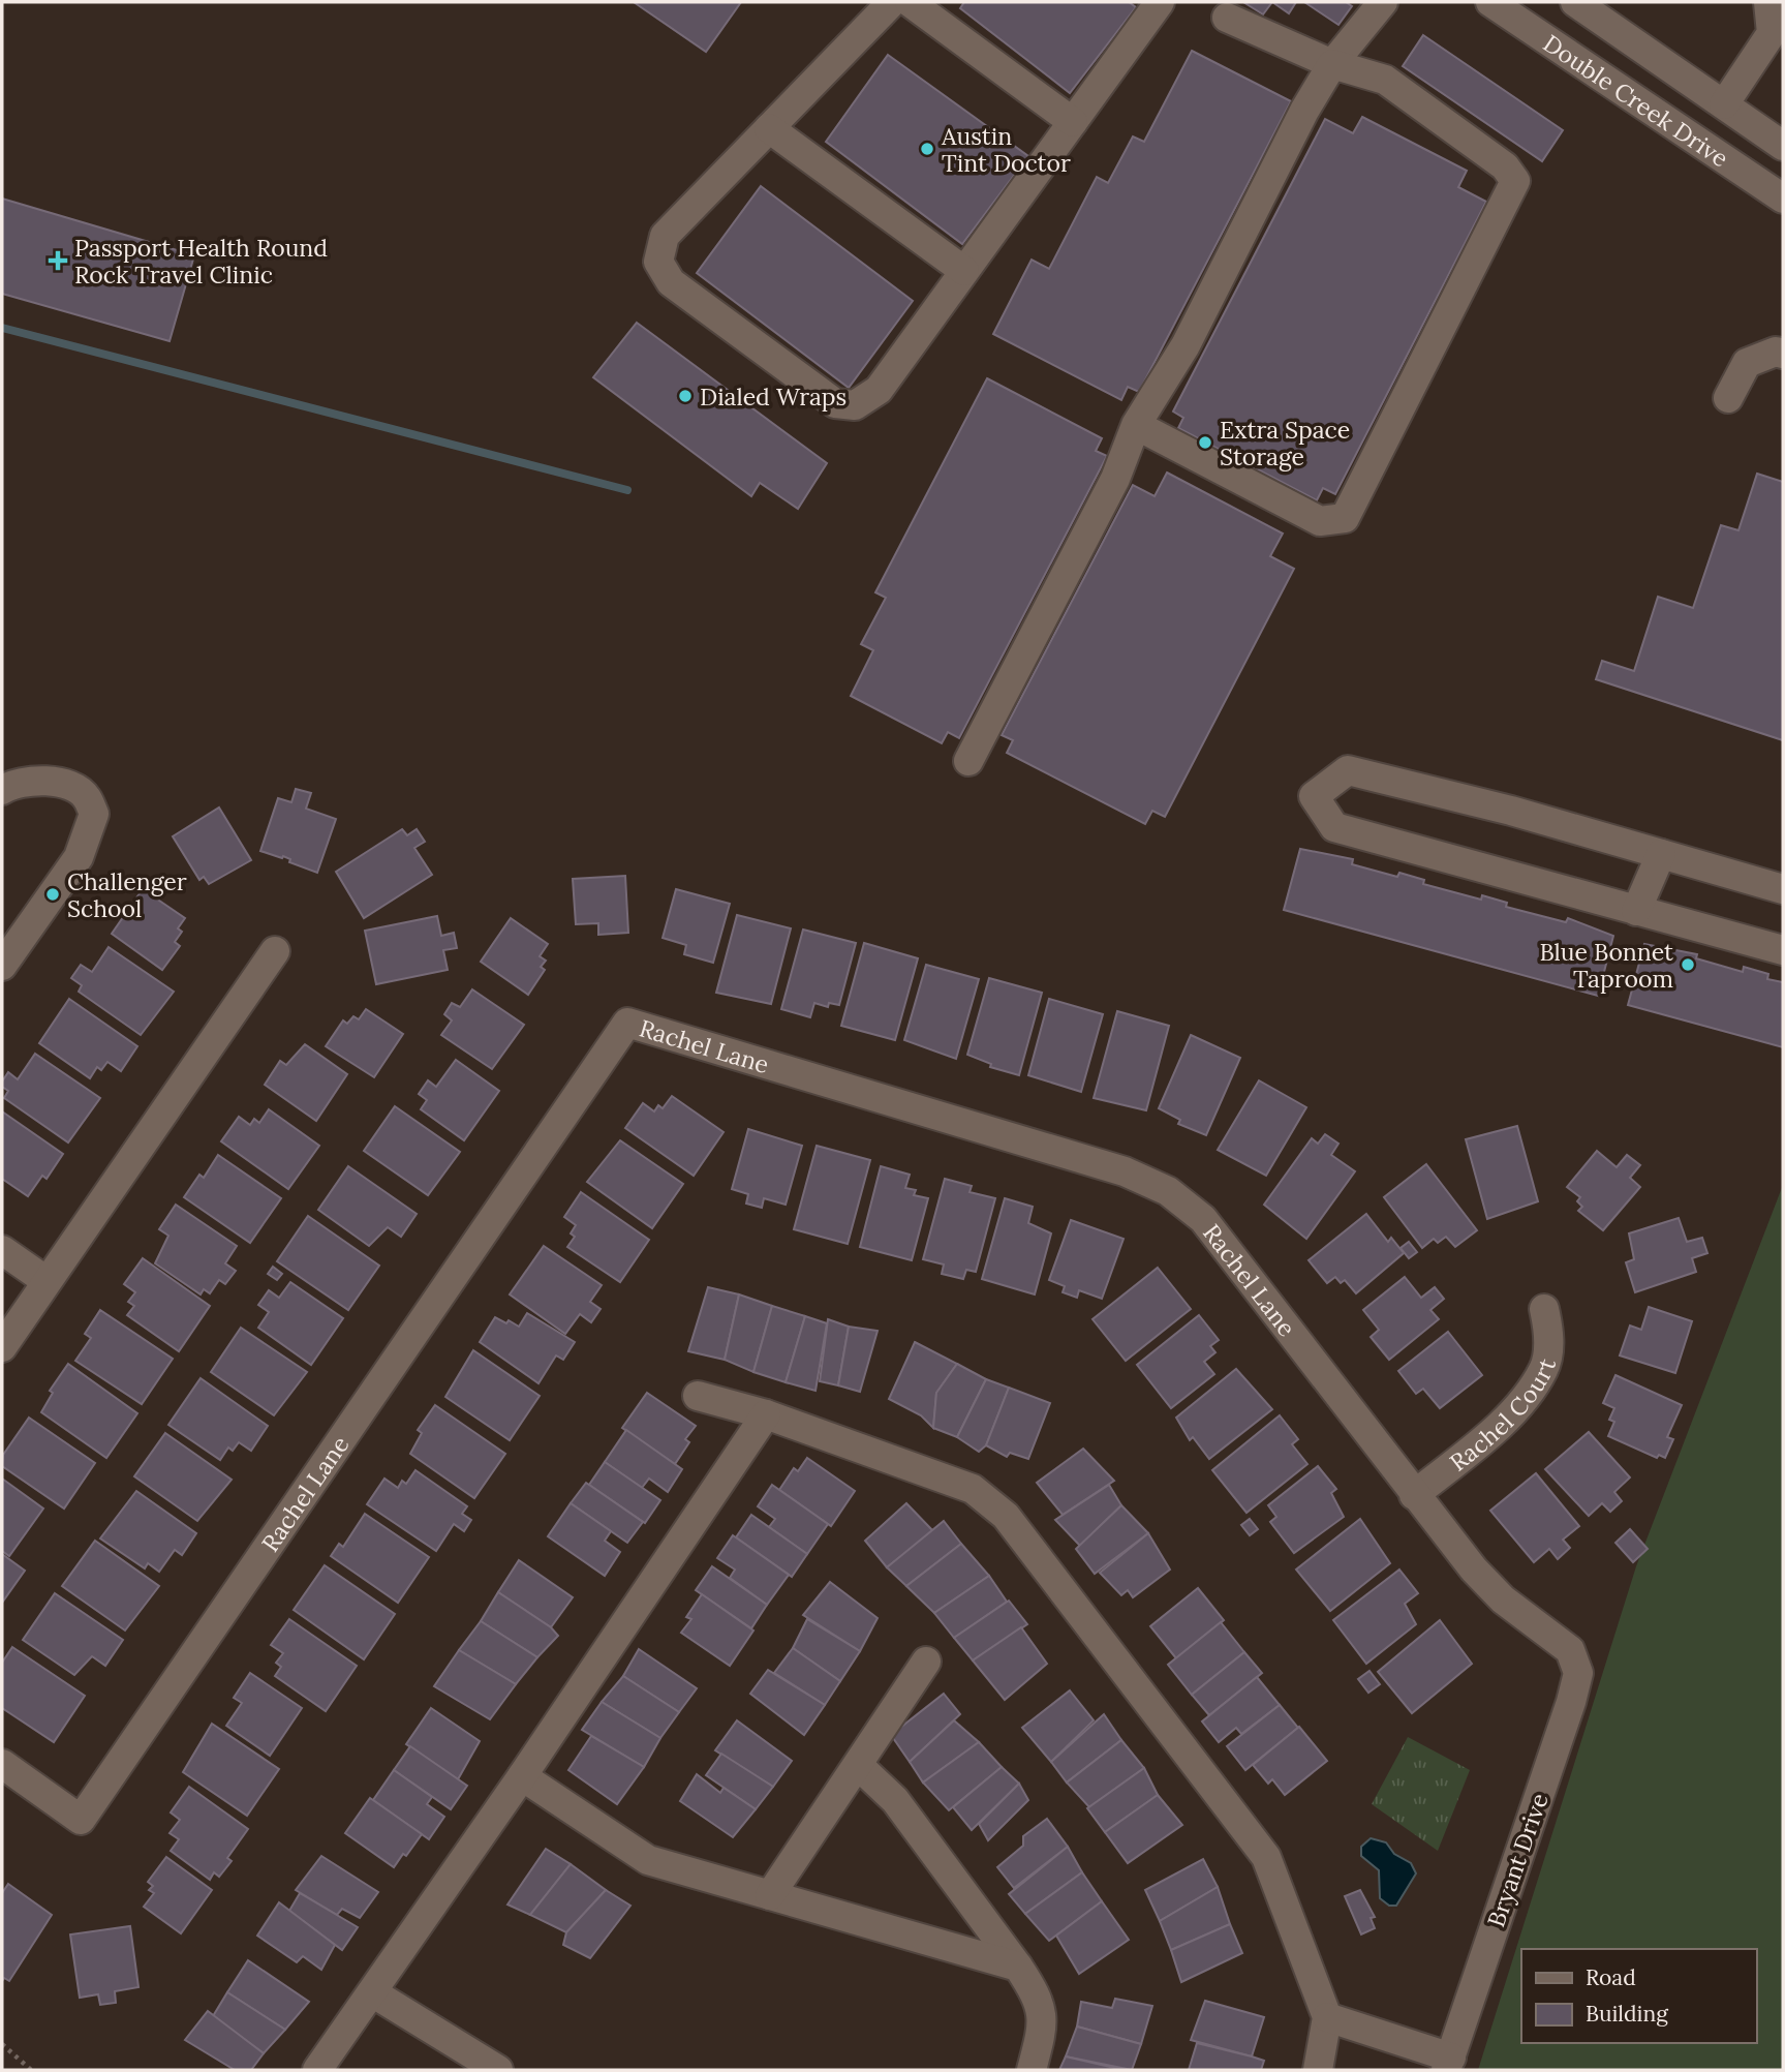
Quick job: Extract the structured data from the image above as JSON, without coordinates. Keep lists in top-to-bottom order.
{
  "streets": {
    "street": [
      "Double Creek Drive",
      "Rachel Lane",
      "Rachel Court",
      "Bryant Drive"
    ]
  },
  "crossings": [
    ["Rachel Lane", "Rachel Court"],
    ["Rachel Lane", "Bryant Drive"]
  ],
  "places": {
    "other": [
      "Austin Tint Doctor",
      "Dialed Wraps",
      "Extra Space Storage",
      "Challenger School",
      "Blue Bonnet Taproom"
    ],
    "health": ["Passport Health Round Rock Travel Clinic"]
  },
  "legend": ["Road", "Building"]
}
